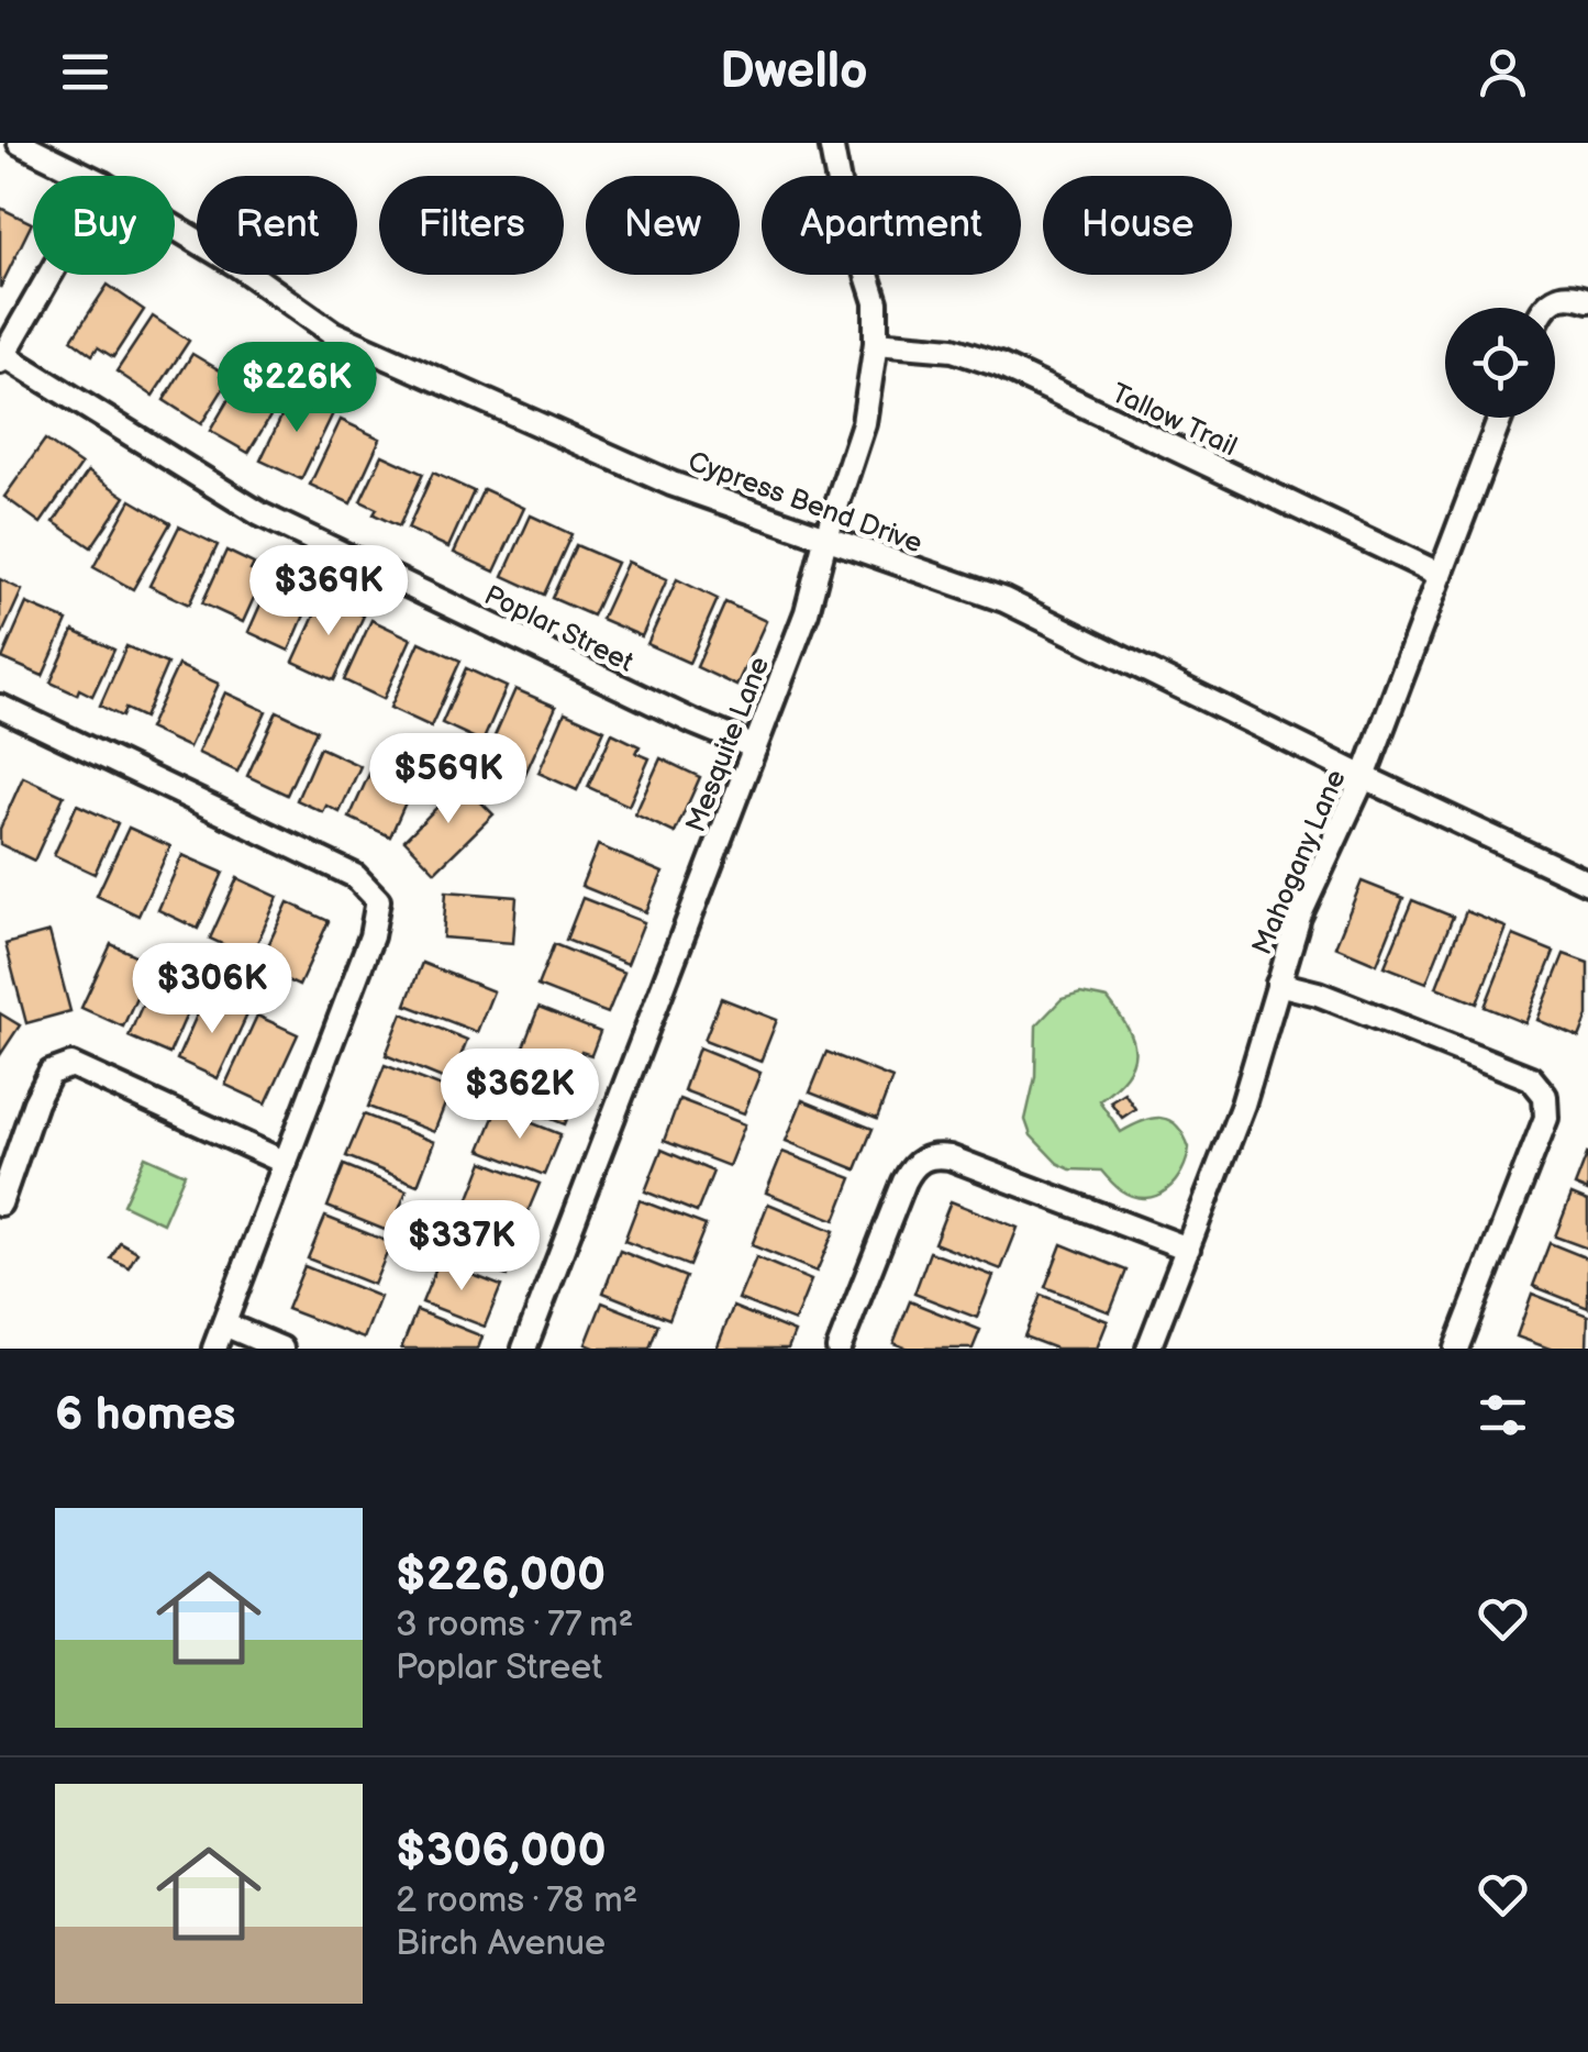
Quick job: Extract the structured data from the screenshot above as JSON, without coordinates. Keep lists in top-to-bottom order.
{
  "streets": {
    "street": [
      "Tallow Trail",
      "Cypress Bend Drive",
      "Poplar Street",
      "Mesquite Lane",
      "Mahogany Lane"
    ]
  },
  "crossings": [
    ["Tallow Trail", "Mesquite Lane"],
    ["Tallow Trail", "Mahogany Lane"],
    ["Cypress Bend Drive", "Mesquite Lane"],
    ["Cypress Bend Drive", "Mahogany Lane"],
    ["Poplar Street", "Mesquite Lane"]
  ],
  "page": {
    "header": "Dwello",
    "chip": [
      "Buy",
      "Rent",
      "Filters",
      "New",
      "Apartment",
      "House"
    ],
    "price": [
      "$226K",
      "$369K",
      "$569K",
      "$306K",
      "$362K",
      "$337K"
    ],
    "heading": "6 homes",
    "list": [
      {
        "name": "$226,000",
        "note": "3 rooms · 77 m² · Poplar Street"
      },
      {
        "name": "$306,000",
        "note": "2 rooms · 78 m² · Birch Avenue"
      }
    ]
  }
}
